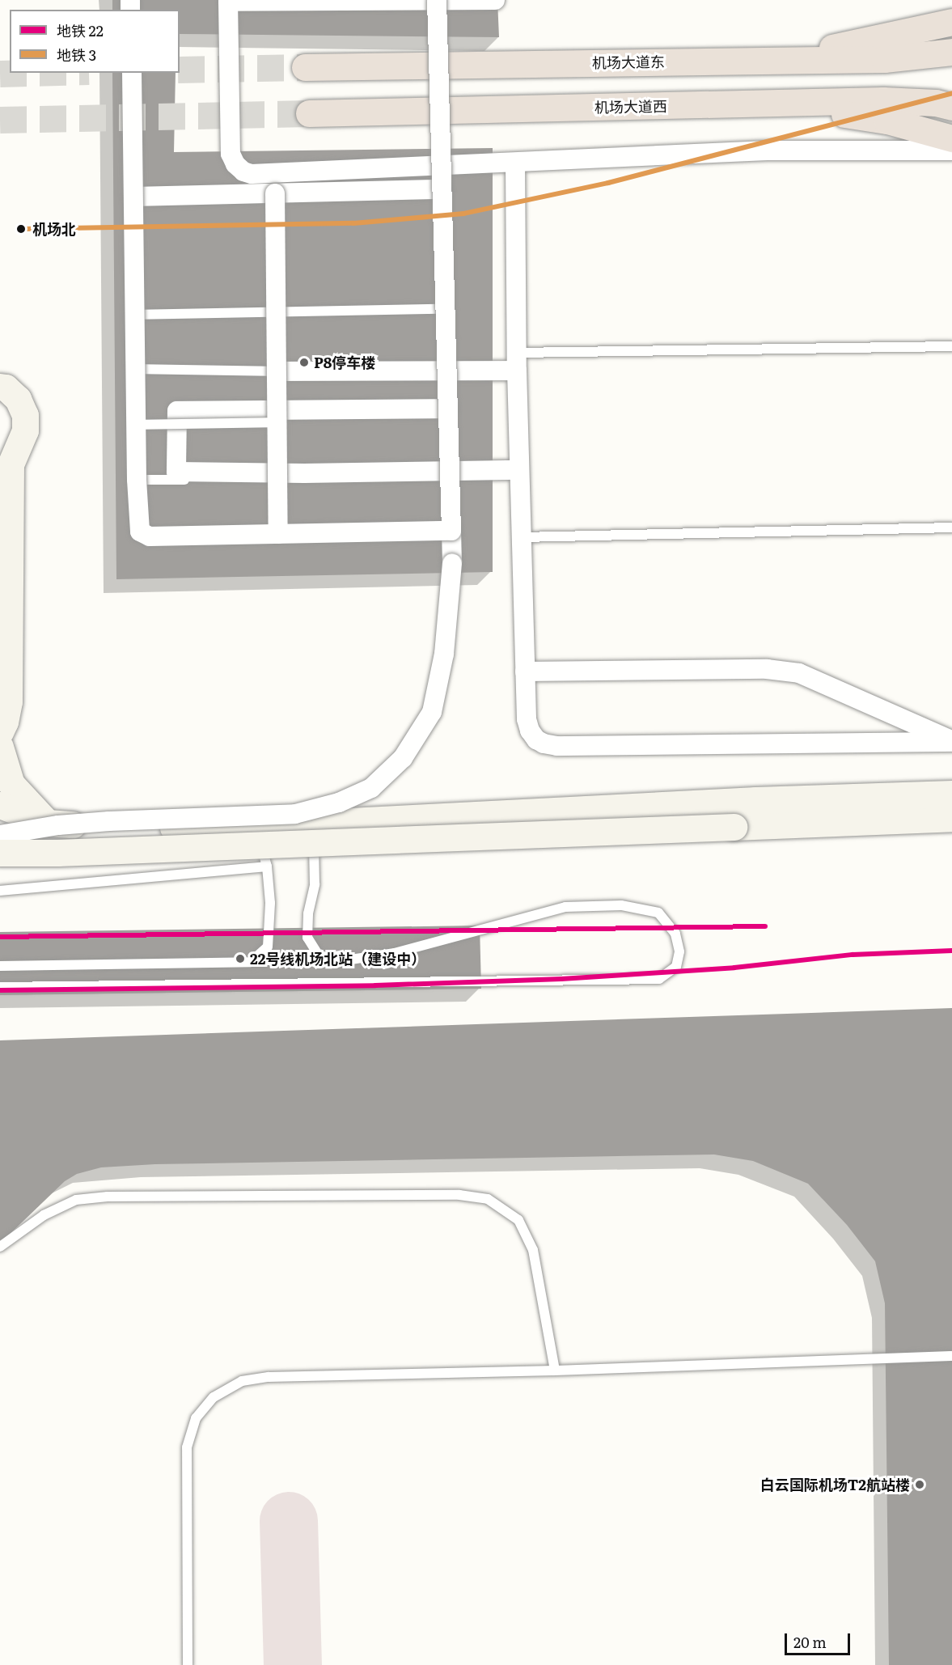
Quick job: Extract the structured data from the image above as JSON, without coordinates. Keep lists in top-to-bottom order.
{
  "streets": {
    "highway": ["机场大道东", "机场大道西"]
  },
  "places": [
    "机场北",
    "P8停车楼",
    "22号线机场北站（建设中）",
    "白云国际机场T2航站楼"
  ],
  "lines": ["metro line 3", "metro line 22"],
  "legend": ["地铁 22", "地铁 3"],
  "scale_bar": "20 m"
}
